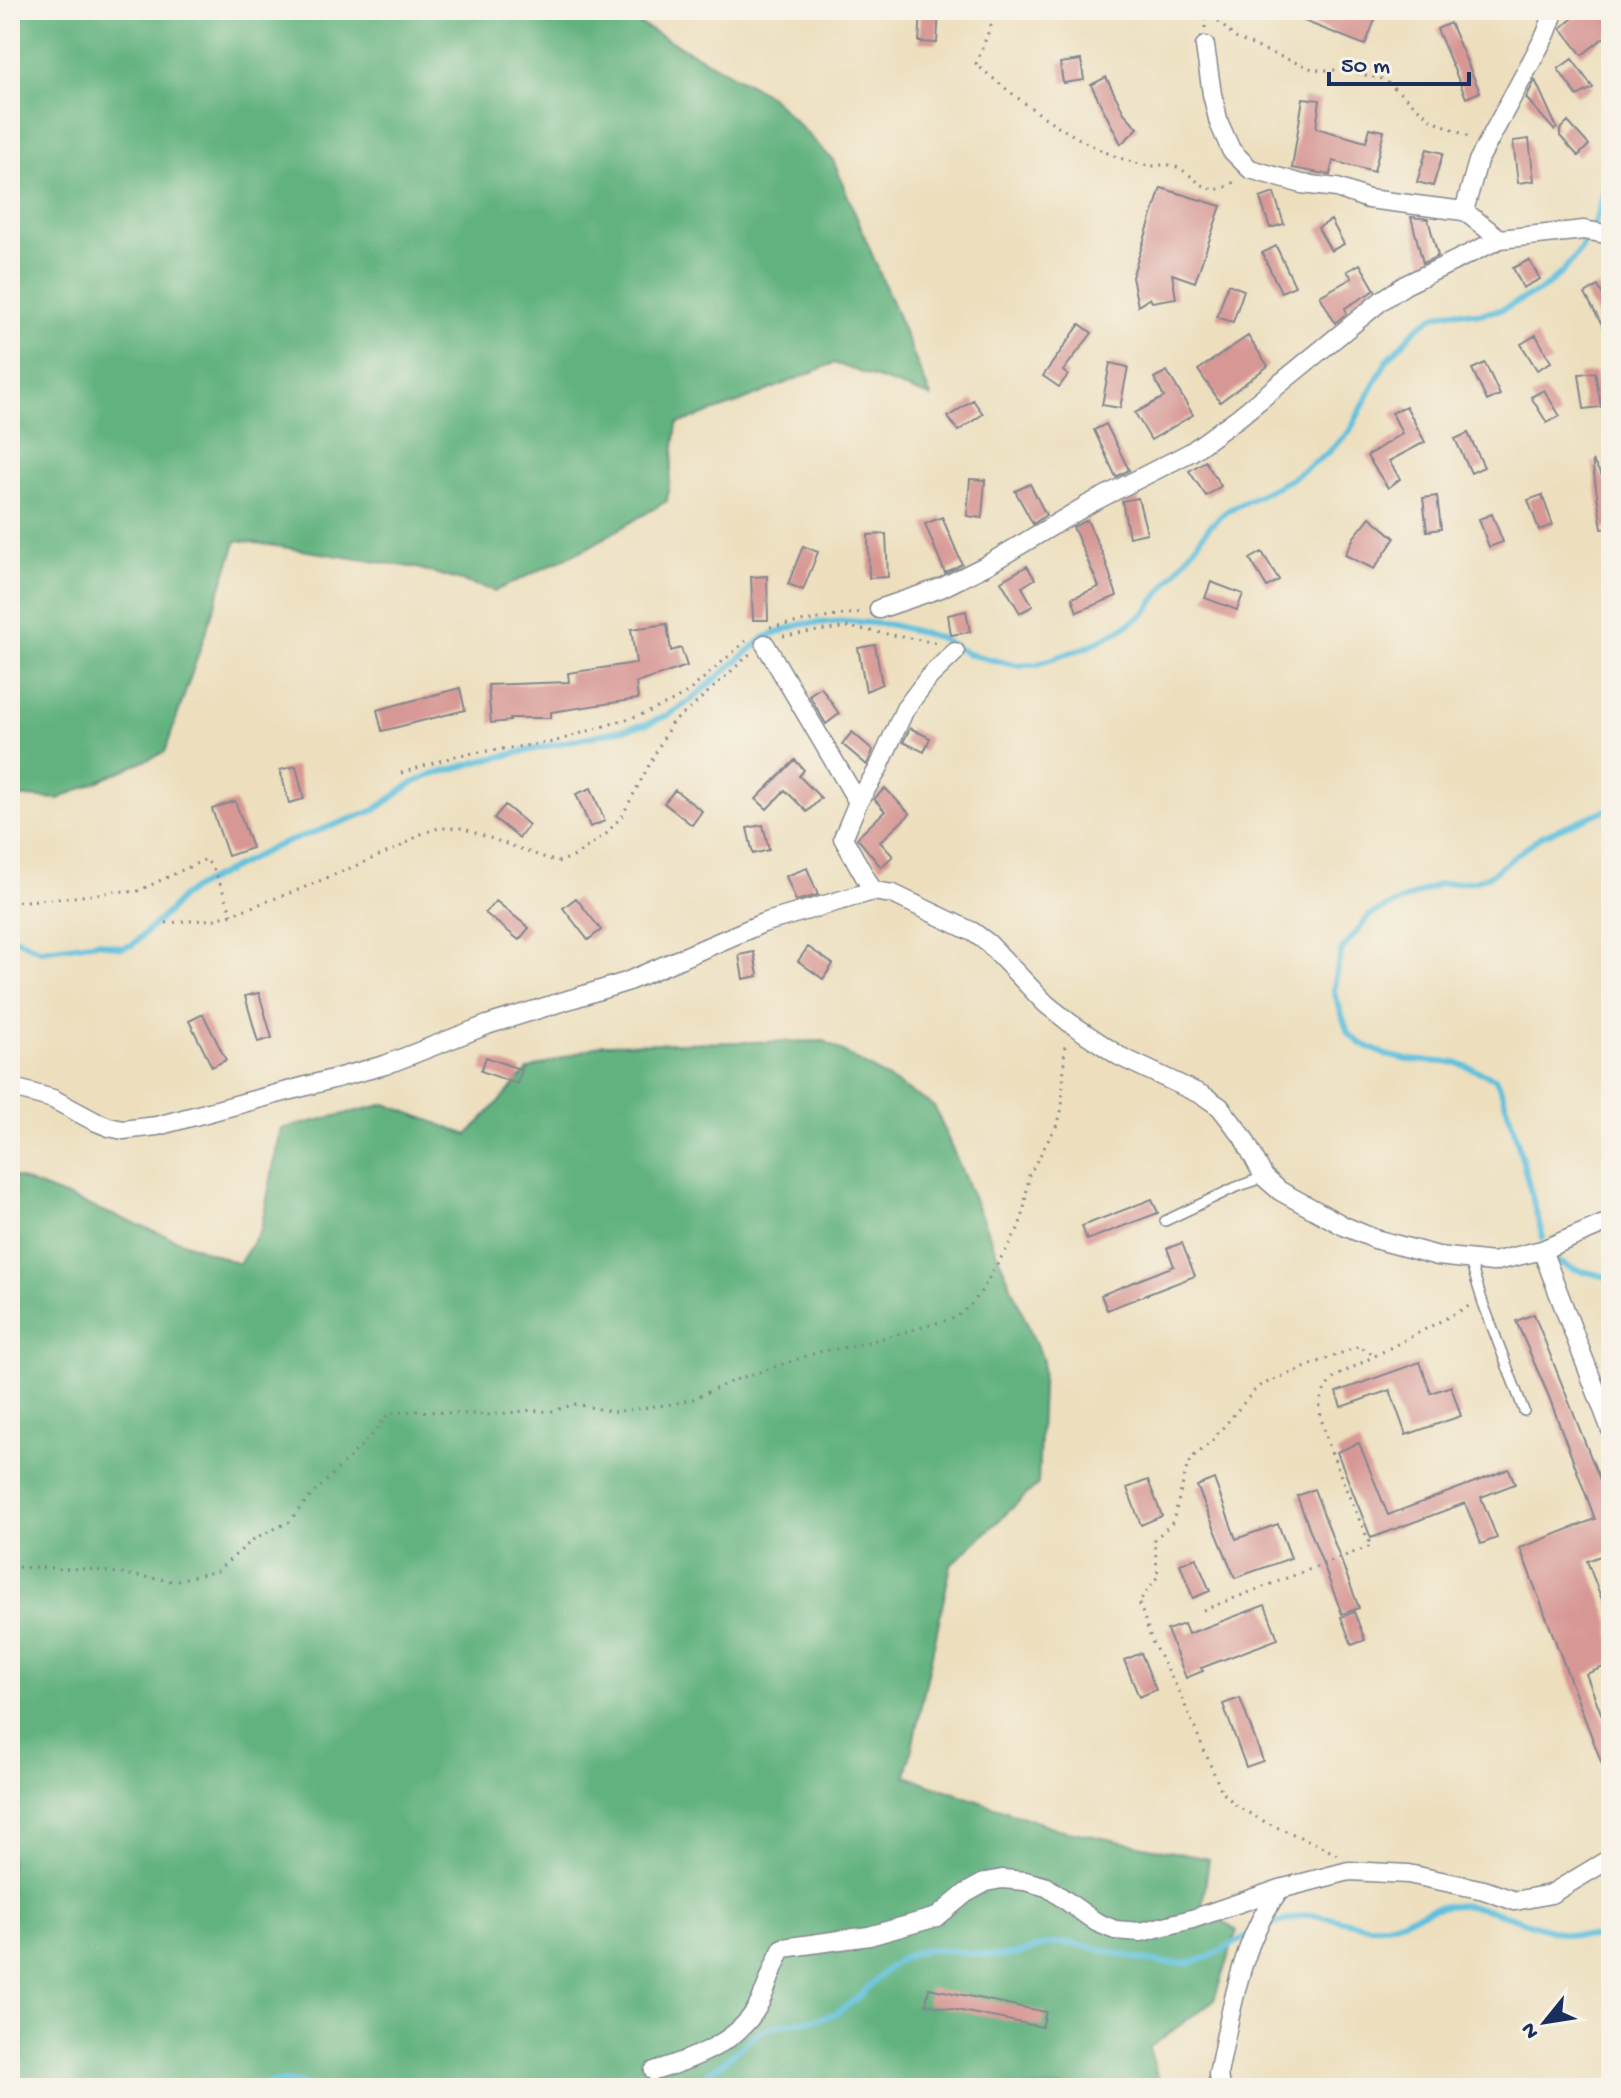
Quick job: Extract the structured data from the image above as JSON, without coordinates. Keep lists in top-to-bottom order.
{
  "scale_bar": "50 m",
  "north": "bottom left"
}
